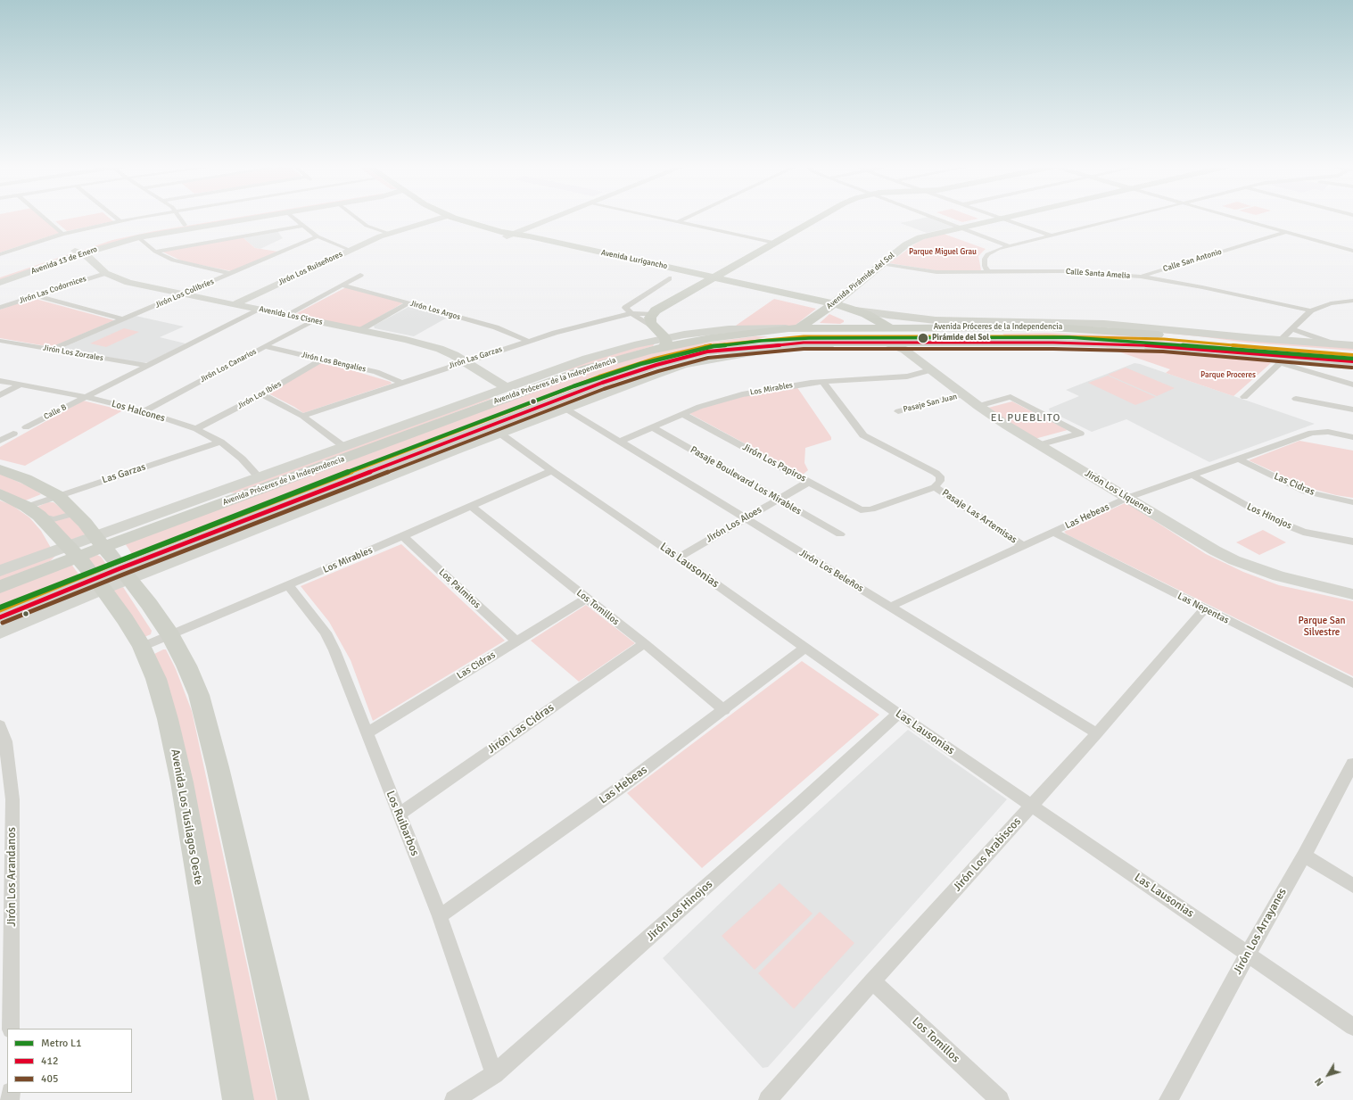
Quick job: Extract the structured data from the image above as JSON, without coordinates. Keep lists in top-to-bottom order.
{
  "streets": {
    "main road": [
      "Avenida Lurigancho",
      "Avenida 13 de Enero",
      "Jirón Los Ruiseñores",
      "Avenida Pirámide del Sol",
      "Avenida Los Cisnes",
      "Avenida Próceres de la Independencia",
      "Jirón Los Líquenes",
      "Avenida Los Tusilagos Oeste"
    ],
    "street": [
      "Calle San Antonio",
      "Calle Santa Amelia",
      "Jirón Las Codornices",
      "Jirón Los Colibríes",
      "Jirón Los Argos",
      "Jirón Los Zorzales",
      "Jirón Las Garzas",
      "Jirón Los Bengalíes",
      "Jirón Los Canarios",
      "Los Mirables",
      "Jirón Los Ibíes",
      "Pasaje San Juan",
      "Los Halcones",
      "Calle B",
      "Jirón Los Papiros",
      "Las Garzas",
      "Pasaje Boulevard Los Mirables",
      "Las Cidras",
      "Pasaje Las Artemisas",
      "Las Hebeas",
      "Los Hinojos",
      "Jirón Los Aloes",
      "Las Lausonias",
      "Jirón Los Beleños",
      "Los Palmitos",
      "Los Tomillos",
      "Las Nepentas",
      "Jirón Las Cidras",
      "Los Ruibarbos",
      "Jirón Los Arabiscos",
      "Jirón Los Arandanos",
      "Jirón Los Hinojos",
      "Jirón Los Arrayanes"
    ]
  },
  "crossings": [
    ["Avenida Lurigancho", "Avenida Pirámide del Sol"],
    ["Avenida Lurigancho", "Avenida Próceres de la Independencia"],
    ["Avenida Lurigancho", "Jirón Los Líquenes"],
    ["Avenida 13 de Enero", "Avenida Los Cisnes"],
    ["Calle San Antonio", "Calle Santa Amelia"],
    ["Jirón Los Ruiseñores", "Avenida Los Cisnes"],
    ["Calle Santa Amelia", "Avenida Pirámide del Sol"],
    ["Avenida Pirámide del Sol", "Avenida Próceres de la Independencia"],
    ["Jirón Las Codornices", "Avenida Los Cisnes"],
    ["Jirón Los Colibríes", "Avenida Los Cisnes"],
    ["Jirón Los Colibríes", "Jirón Los Zorzales"],
    ["Jirón Los Argos", "Jirón Las Garzas"],
    ["Avenida Los Cisnes", "Avenida Próceres de la Independencia"],
    ["Avenida Los Cisnes", "Jirón Las Garzas"],
    ["Avenida Los Cisnes", "Jirón Los Canarios"],
    ["Avenida Próceres de la Independencia", "Los Halcones"],
    ["Avenida Próceres de la Independencia", "Jirón Los Líquenes"],
    ["Avenida Próceres de la Independencia", "Las Lausonias"],
    ["Avenida Próceres de la Independencia", "Jirón Los Beleños"],
    ["Avenida Próceres de la Independencia", "Avenida Los Tusilagos Oeste"],
    ["Jirón Las Garzas", "Jirón Los Bengalíes"],
    ["Jirón Los Bengalíes", "Jirón Los Canarios"],
    ["Jirón Los Bengalíes", "Jirón Los Ibíes"],
    ["Jirón Los Canarios", "Los Halcones"],
    ["Los Mirables", "Jirón Los Papiros"],
    ["Los Mirables", "Pasaje Boulevard Los Mirables"],
    ["Los Mirables", "Jirón Los Líquenes"],
    ["Los Mirables", "Las Lausonias"],
    ["Los Mirables", "Jirón Los Beleños"],
    ["Los Mirables", "Los Palmitos"],
    ["Los Mirables", "Los Tomillos"],
    ["Los Mirables", "Avenida Los Tusilagos Oeste"],
    ["Los Mirables", "Los Ruibarbos"],
    ["Jirón Los Ibíes", "Los Halcones"],
    ["Pasaje San Juan", "Jirón Los Líquenes"],
    ["Los Halcones", "Calle B"],
    ["Los Halcones", "Las Garzas"],
    ["Jirón Los Papiros", "Pasaje Las Artemisas"],
    ["Jirón Los Papiros", "Jirón Los Aloes"],
    ["Las Garzas", "Avenida Los Tusilagos Oeste"],
    ["Pasaje Boulevard Los Mirables", "Jirón Los Aloes"],
    ["Las Cidras", "Las Hebeas"],
    ["Las Cidras", "Los Palmitos"],
    ["Las Cidras", "Los Tomillos"],
    ["Las Cidras", "Los Ruibarbos"],
    ["Jirón Los Líquenes", "Las Hebeas"],
    ["Pasaje Las Artemisas", "Las Hebeas"],
    ["Las Hebeas", "Los Hinojos"],
    ["Las Hebeas", "Las Lausonias"],
    ["Las Hebeas", "Jirón Los Beleños"],
    ["Las Hebeas", "Los Tomillos"],
    ["Las Hebeas", "Las Nepentas"],
    ["Las Hebeas", "Los Ruibarbos"],
    ["Jirón Los Aloes", "Las Lausonias"],
    ["Jirón Los Aloes", "Jirón Los Beleños"],
    ["Las Lausonias", "Jirón Los Arabiscos"],
    ["Las Lausonias", "Jirón Los Hinojos"],
    ["Las Lausonias", "Jirón Los Arrayanes"],
    ["Jirón Los Beleños", "Jirón Los Arabiscos"],
    ["Los Tomillos", "Jirón Las Cidras"],
    ["Los Tomillos", "Jirón Los Arabiscos"],
    ["Las Nepentas", "Jirón Los Arabiscos"],
    ["Jirón Las Cidras", "Los Ruibarbos"],
    ["Los Ruibarbos", "Jirón Los Hinojos"]
  ],
  "districts": ["EL PUEBLITO"],
  "parks": ["Parque Miguel Grau", "Parque Proceres", "Parque San Silvestre"],
  "places": ["Pirámide del Sol"],
  "lines": ["metro line L1", "transit line 412", "transit line 405"],
  "legend": ["Metro L1", "412", "405"],
  "north": "bottom left"
}
